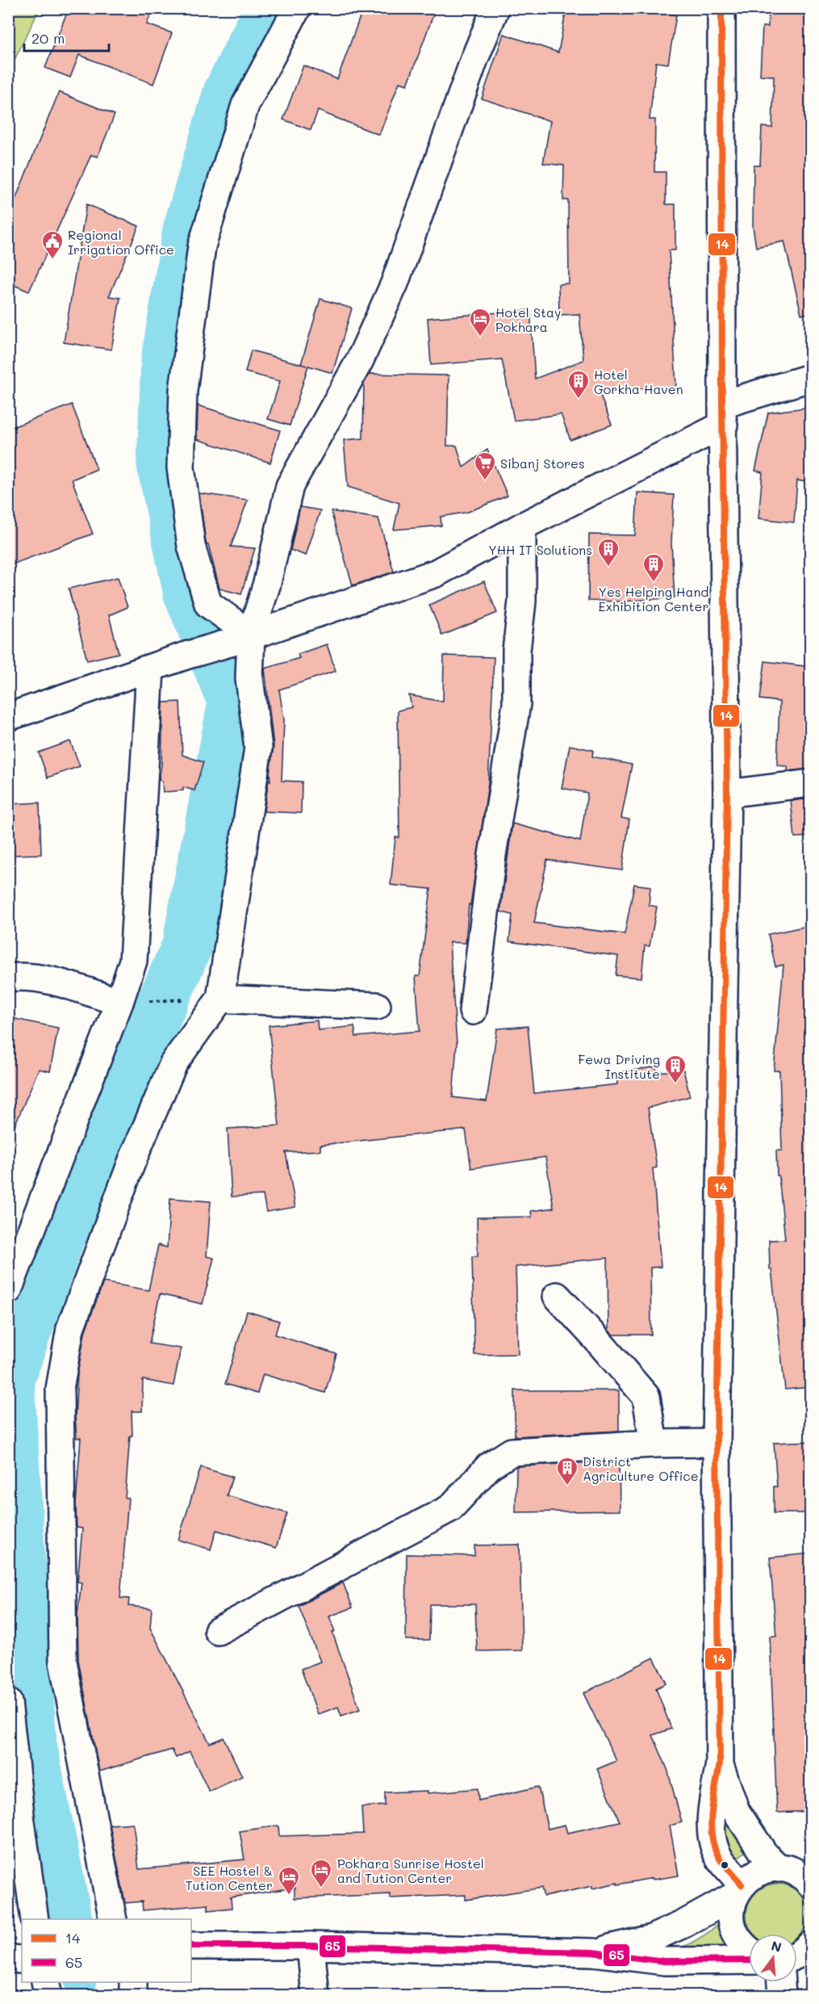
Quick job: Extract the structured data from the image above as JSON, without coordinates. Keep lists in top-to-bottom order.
{
  "places": {
    "public building": ["Regional Irrigation Office"],
    "hotel": ["Hotel Stay Pokhara", "Pokhara Sunrise Hostel and Tution Center", "SEE Hostel & Tution Center"],
    "building": [
      "Hotel Gorkha Haven",
      "YHH IT Solutions",
      "Yes Helping Hand Exhibition Center",
      "Fewa Driving Institute",
      "District Agriculture Office"
    ],
    "supermarket": ["Sibanj Stores"]
  },
  "lines": ["transit line 14", "transit line 65"],
  "legend": ["14", "65"],
  "scale_bar": "20 m",
  "north": "top"
}
